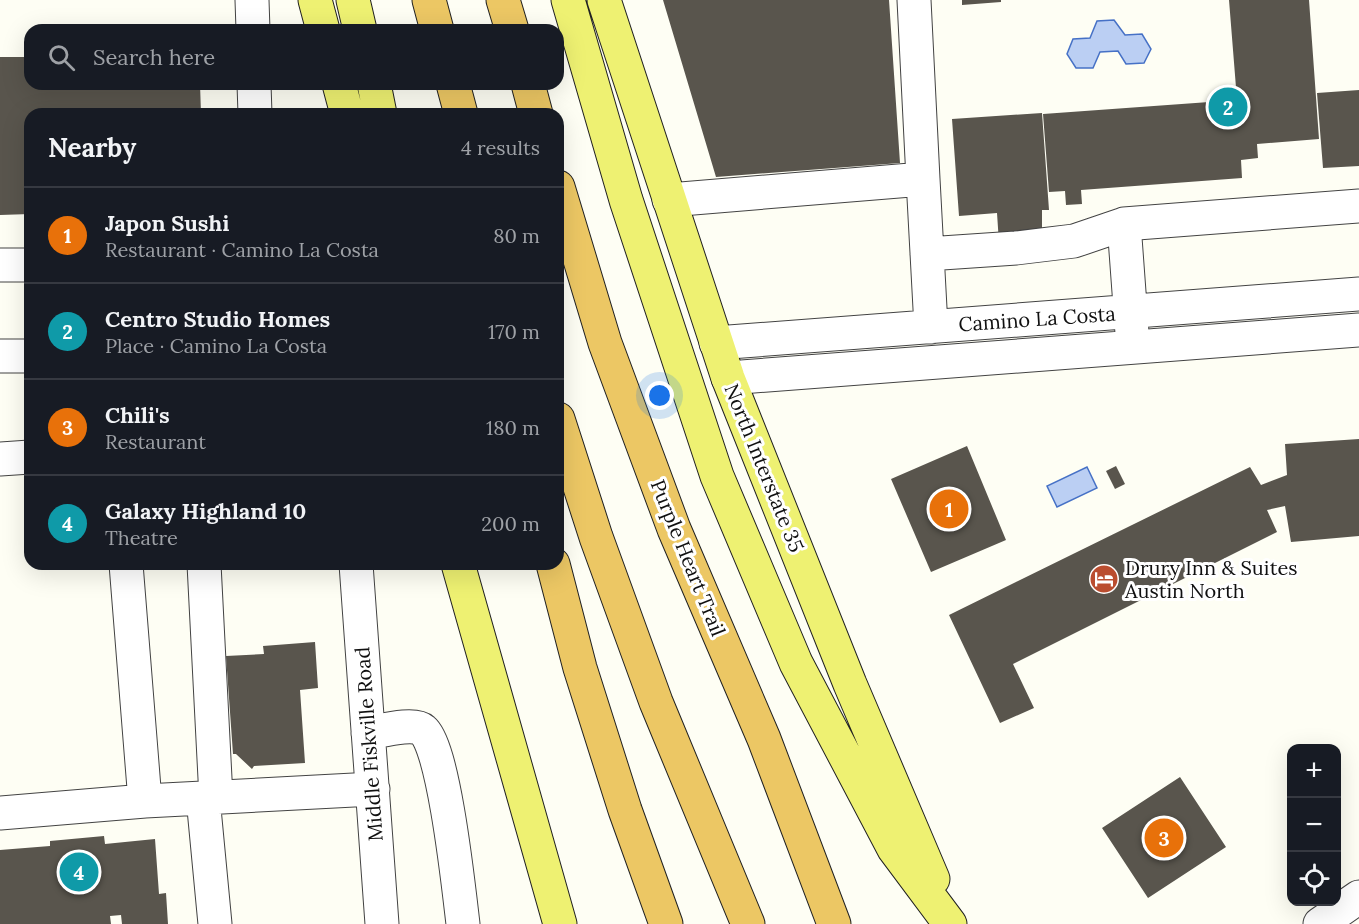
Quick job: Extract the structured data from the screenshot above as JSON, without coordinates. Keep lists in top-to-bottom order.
{
  "streets": {
    "highway": ["Purple Heart Trail"],
    "main road": ["North Interstate 35"],
    "street": ["Camino La Costa", "Middle Fiskville Road"]
  },
  "crossings": [
    ["Camino La Costa", "North Interstate 35"]
  ],
  "places": {
    "hotel": ["Drury Inn & Suites Austin North"]
  },
  "page": {
    "search": "Search here",
    "pins": [
      "2",
      "1",
      "3",
      "4"
    ],
    "heading": ["Nearby", "4 results"],
    "list": [
      {
        "mark": "1",
        "name": "Japon Sushi",
        "note": "Restaurant · Camino La Costa",
        "value": "80 m"
      },
      {
        "mark": "2",
        "name": "Centro Studio Homes",
        "note": "Place · Camino La Costa",
        "value": "170 m"
      },
      {
        "mark": "3",
        "name": "Chili's",
        "note": "Restaurant",
        "value": "180 m"
      },
      {
        "mark": "4",
        "name": "Galaxy Highland 10",
        "note": "Theatre",
        "value": "200 m"
      }
    ],
    "map_buttons": ["+", "−"]
  }
}
